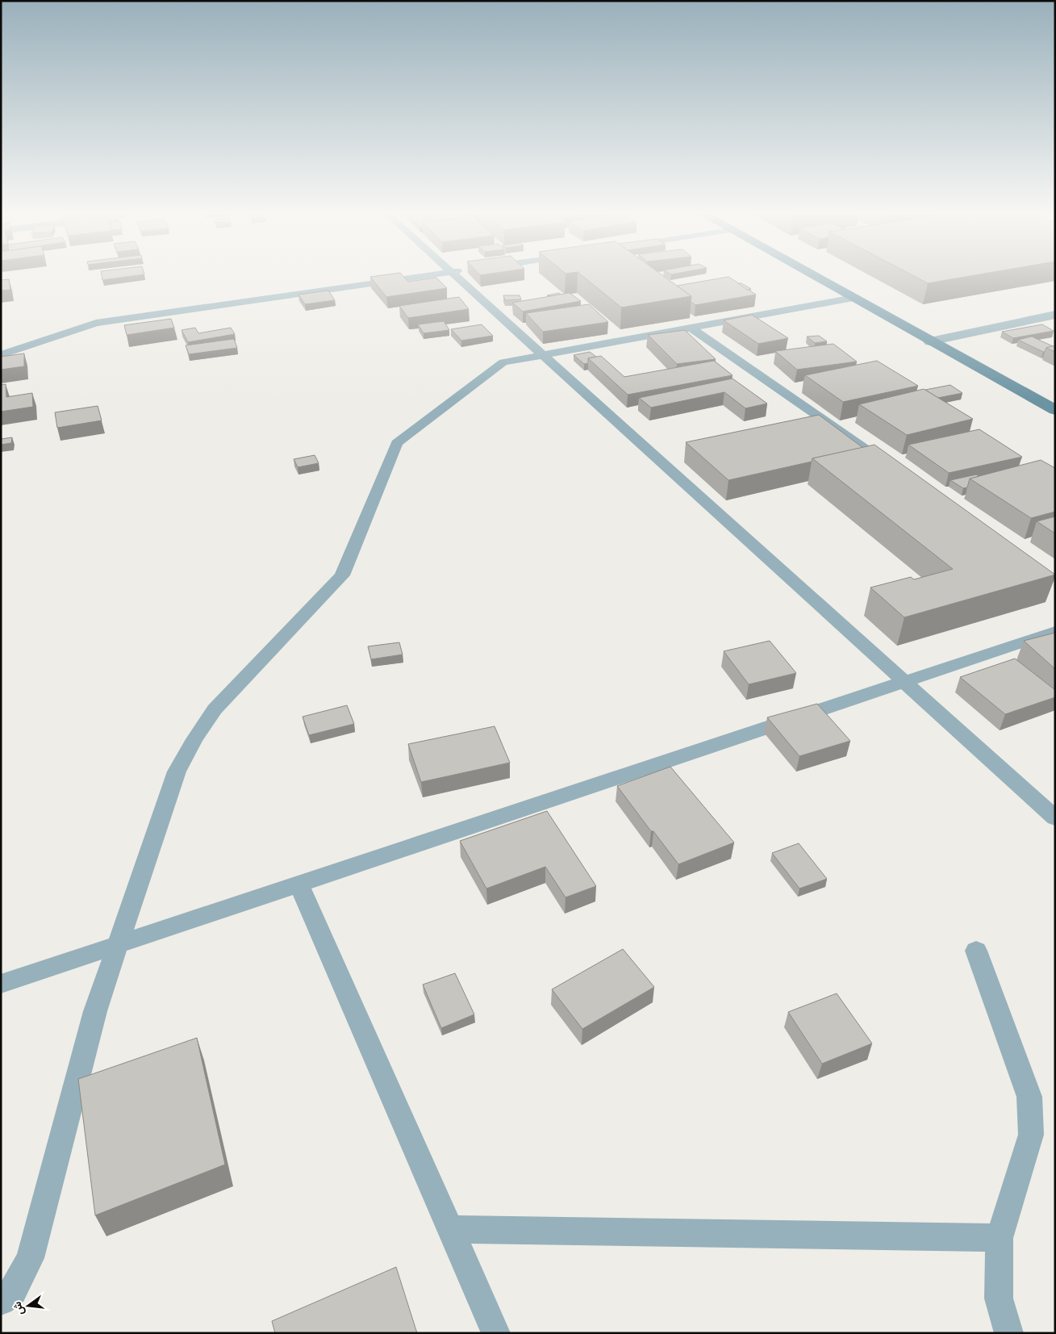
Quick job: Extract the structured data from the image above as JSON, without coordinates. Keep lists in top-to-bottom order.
{
  "north": "left"
}
